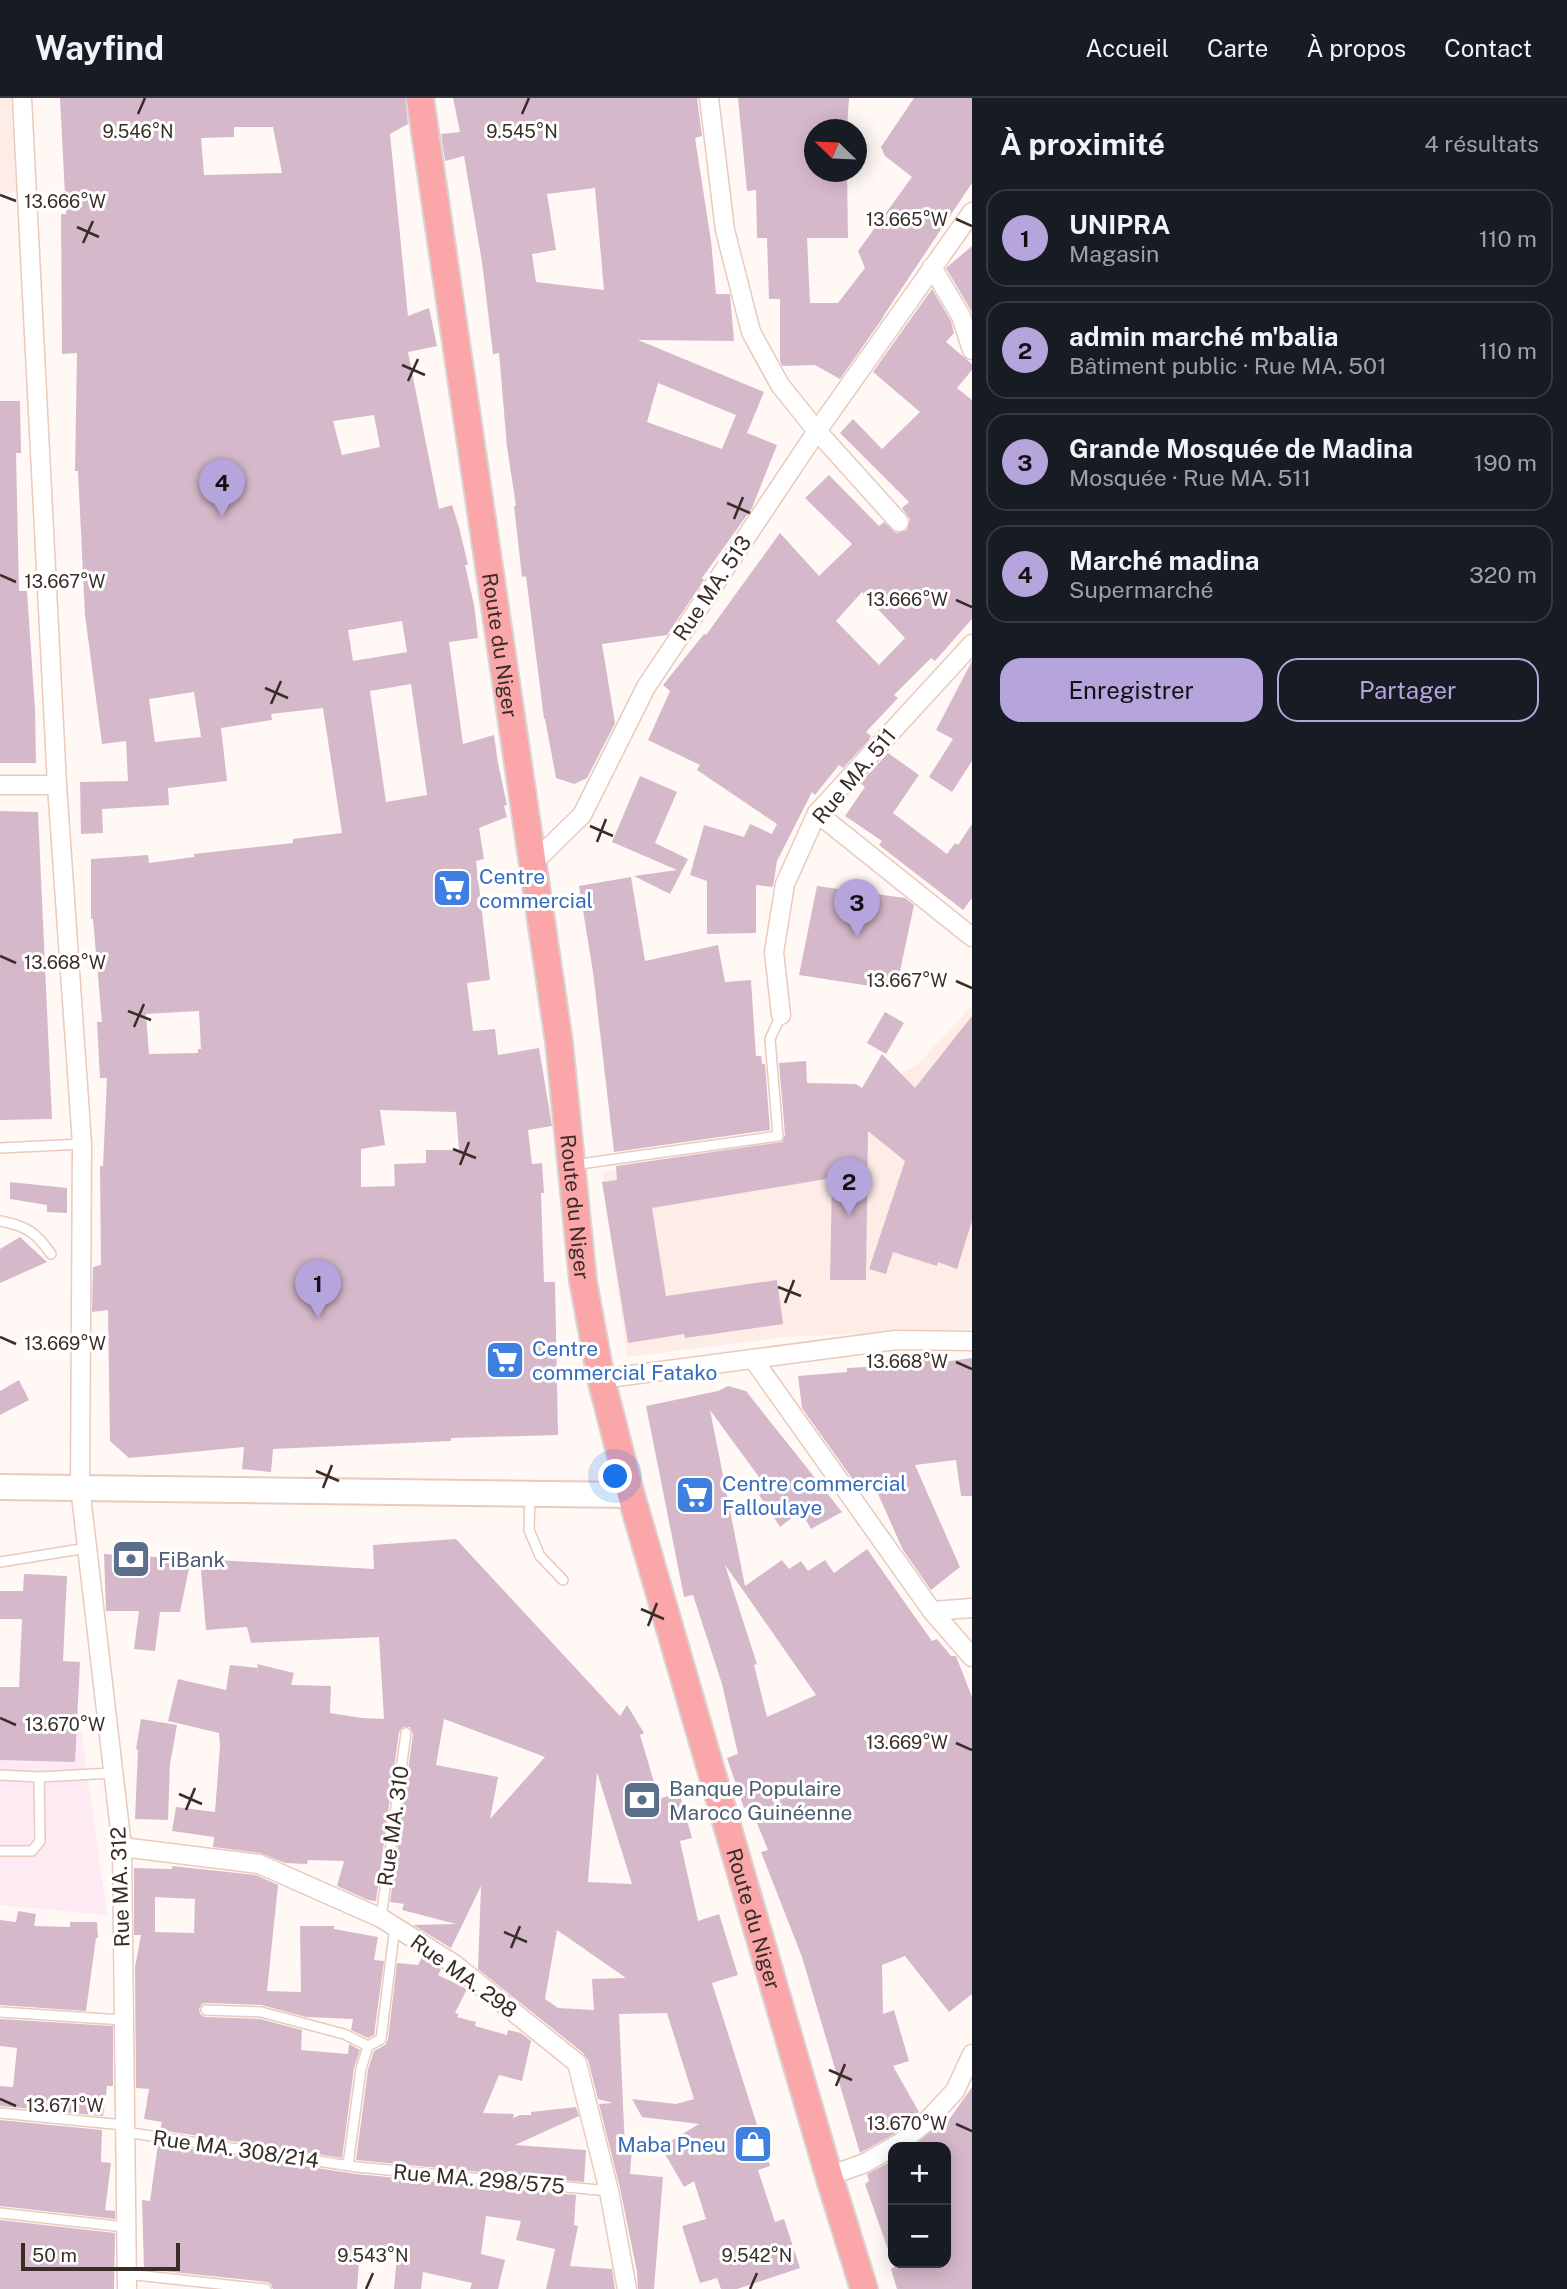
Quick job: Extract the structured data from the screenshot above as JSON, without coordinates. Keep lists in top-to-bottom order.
{
  "streets": {
    "main road": ["Route du Niger"],
    "street": [
      "Rue MA. 513",
      "Rue MA. 511",
      "Rue MA. 312",
      "Rue MA. 298"
    ],
    "lane": ["Rue MA. 310", "Rue MA. 308/214", "Rue MA. 298/575"]
  },
  "crossings": [
    ["Rue MA. 513", "Route du Niger"],
    ["Rue MA. 310", "Rue MA. 298"],
    ["Rue MA. 312", "Rue MA. 298"],
    ["Rue MA. 312", "Rue MA. 308/214"],
    ["Rue MA. 298", "Rue MA. 298/575"],
    ["Rue MA. 308/214", "Rue MA. 298/575"]
  ],
  "places": {
    "supermarket": ["Centre commercial", "Centre commercial Fatako", "Centre commercial Falloulaye"],
    "bank": ["FiBank", "Banque Populaire Maroco Guinéenne"],
    "shop": ["Maba Pneu"]
  },
  "scale_bar": "50 m",
  "north": "top left",
  "page": {
    "header": "Wayfind",
    "nav": [
      "Accueil",
      "Carte",
      "À propos",
      "Contact"
    ],
    "heading": ["À proximité", "4 résultats"],
    "list": [
      {
        "mark": "1",
        "name": "UNIPRA",
        "note": "Magasin",
        "value": "110 m"
      },
      {
        "mark": "2",
        "name": "admin marché m'balia",
        "note": "Bâtiment public · Rue MA. 501",
        "value": "110 m"
      },
      {
        "mark": "3",
        "name": "Grande Mosquée de Madina",
        "note": "Mosquée · Rue MA. 511",
        "value": "190 m"
      },
      {
        "mark": "4",
        "name": "Marché madina",
        "note": "Supermarché",
        "value": "320 m"
      }
    ],
    "pins": [
      "4",
      "3",
      "2",
      "1"
    ],
    "buttons": ["Enregistrer", "Partager"],
    "map_buttons": ["+", "−"],
    "scale": "50 m"
  },
  "coordinates": [
    "9.545°N",
    "9.546°N",
    "13.666°W",
    "13.665°W",
    "13.667°W",
    "13.668°W",
    "13.669°W",
    "13.670°W",
    "13.671°W",
    "9.543°N",
    "9.542°N"
  ]
}
